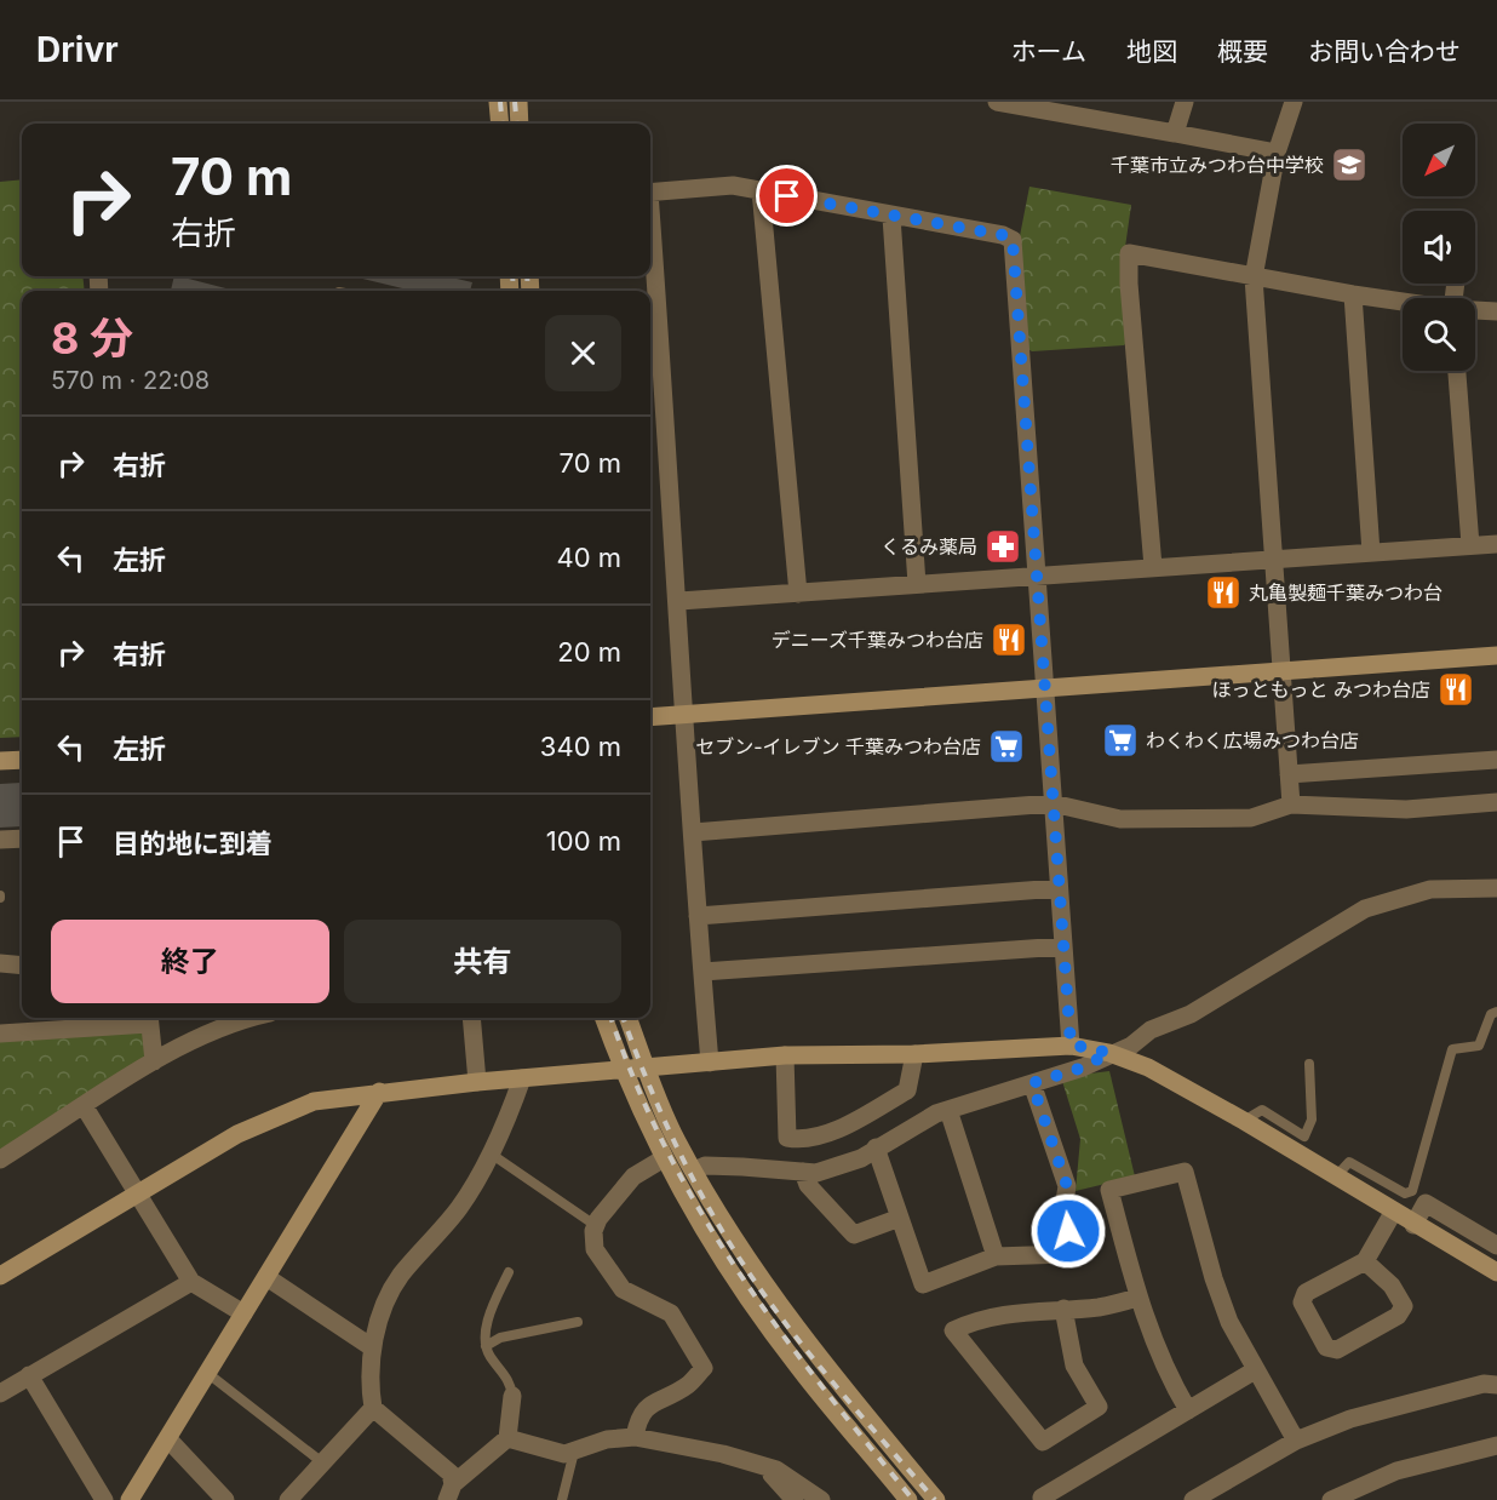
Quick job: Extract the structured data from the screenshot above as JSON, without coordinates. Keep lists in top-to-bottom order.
{
  "places": {
    "school or university": ["千葉市立みつわ台中学校"],
    "pharmacy": ["くるみ薬局"],
    "restaurant": ["丸亀製麺千葉みつわ台", "デニーズ千葉みつわ台店", "ほっともっと みつわ台店"],
    "supermarket": ["わくわく広場みつわ台店", "セブン-イレブン 千葉みつわ台店"]
  },
  "north": "bottom left",
  "page": {
    "header": "Drivr",
    "nav": [
      "ホーム",
      "地図",
      "概要",
      "お問い合わせ"
    ],
    "turn": ["70 m", "右折"],
    "heading": ["8 分", "570 m · 22:08"],
    "list": [
      {
        "name": "右折",
        "value": "70 m"
      },
      {
        "name": "左折",
        "value": "40 m"
      },
      {
        "name": "右折",
        "value": "20 m"
      },
      {
        "name": "左折",
        "value": "340 m"
      },
      {
        "name": "目的地に到着",
        "value": "100 m"
      }
    ],
    "buttons": ["終了", "共有"]
  }
}
